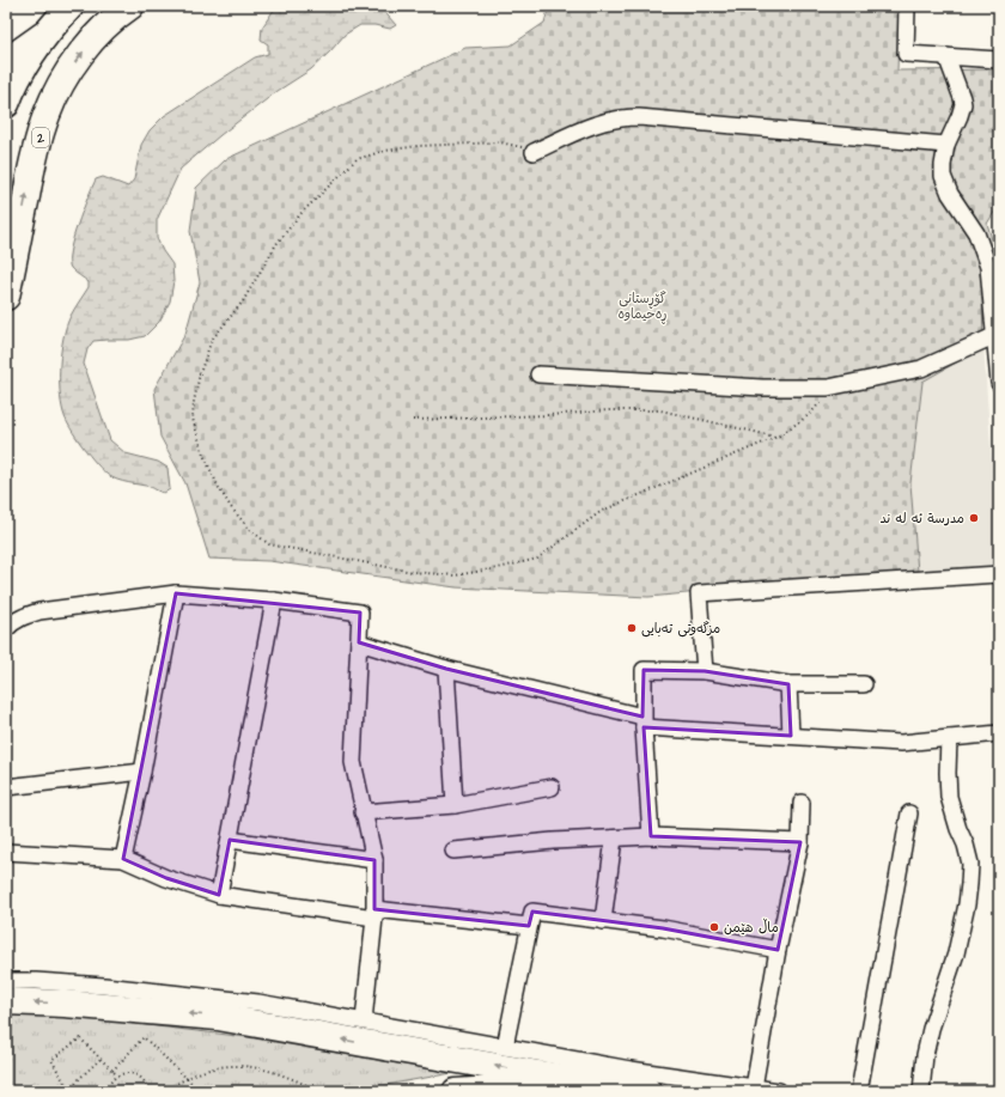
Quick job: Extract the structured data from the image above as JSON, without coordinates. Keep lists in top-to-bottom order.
{
  "streets": {
    "highway": ["2"]
  },
  "parks": ["گۆڕستانی ڕەحیماوە"],
  "places": ["مدرسة ئه له ند", "مزگەوتی تەبایی", "ماڵ هێمن"]
}
